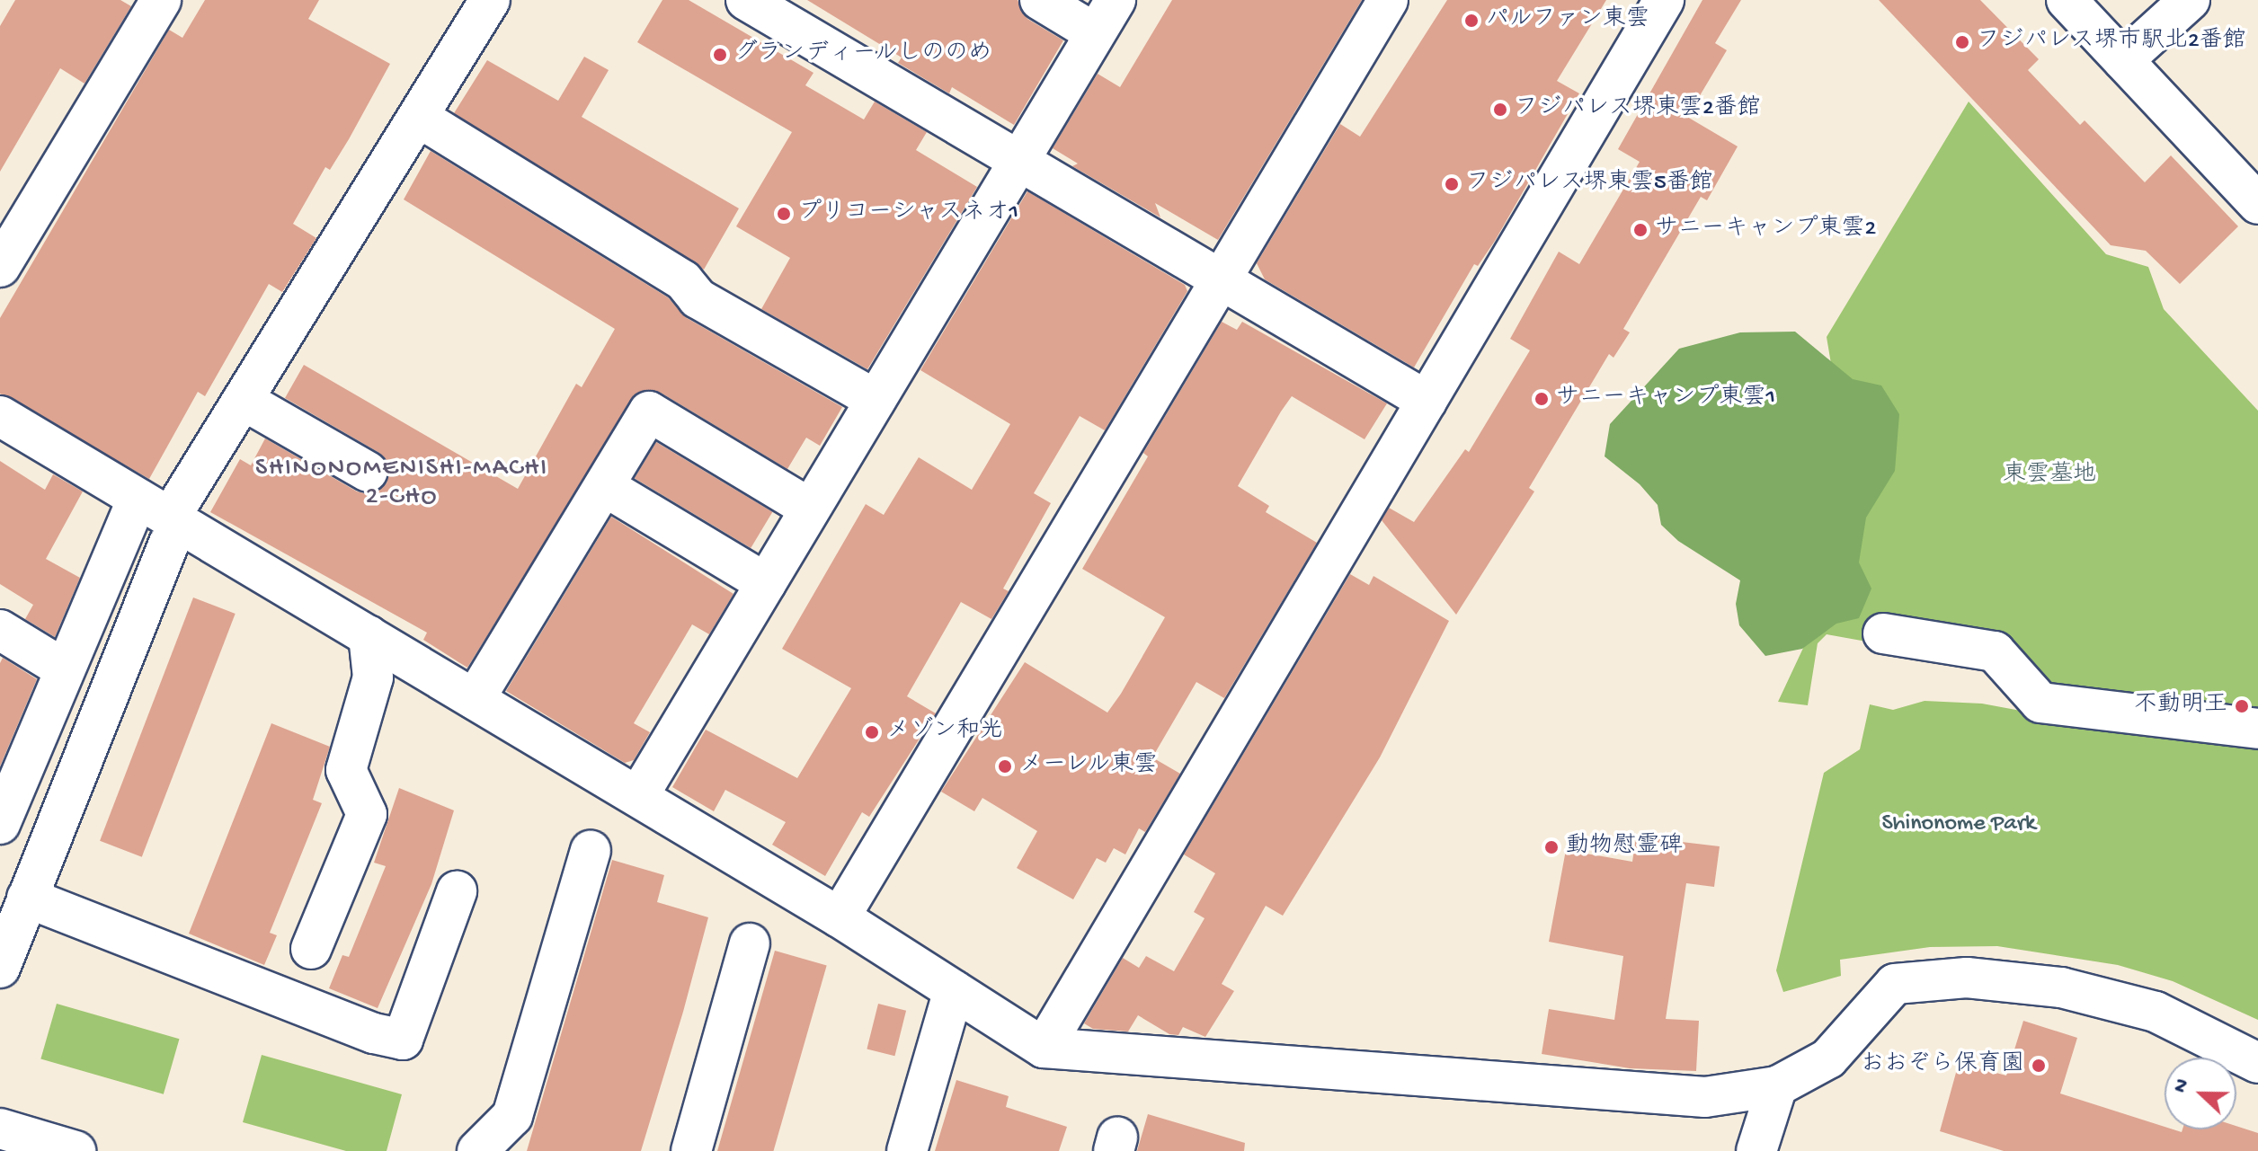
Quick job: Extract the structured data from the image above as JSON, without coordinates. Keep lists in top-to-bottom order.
{
  "districts": ["SHINONOMENISHI-MACHI 2-CHO"],
  "parks": ["東雲墓地", "Shinonome Park"],
  "places": [
    "パルファン東雲",
    "フジパレス堺市駅北2番館",
    "グランディールしののめ",
    "フジパレス堺東雲2番館",
    "フジパレス堺東雲5番館",
    "プリコーシャスネオ1",
    "サニーキャンプ東雲2",
    "サニーキャンプ東雲1",
    "不動明王",
    "メゾン和光",
    "メーレル東雲",
    "動物慰霊碑",
    "おおぞら保育園"
  ],
  "north": "left"
}
